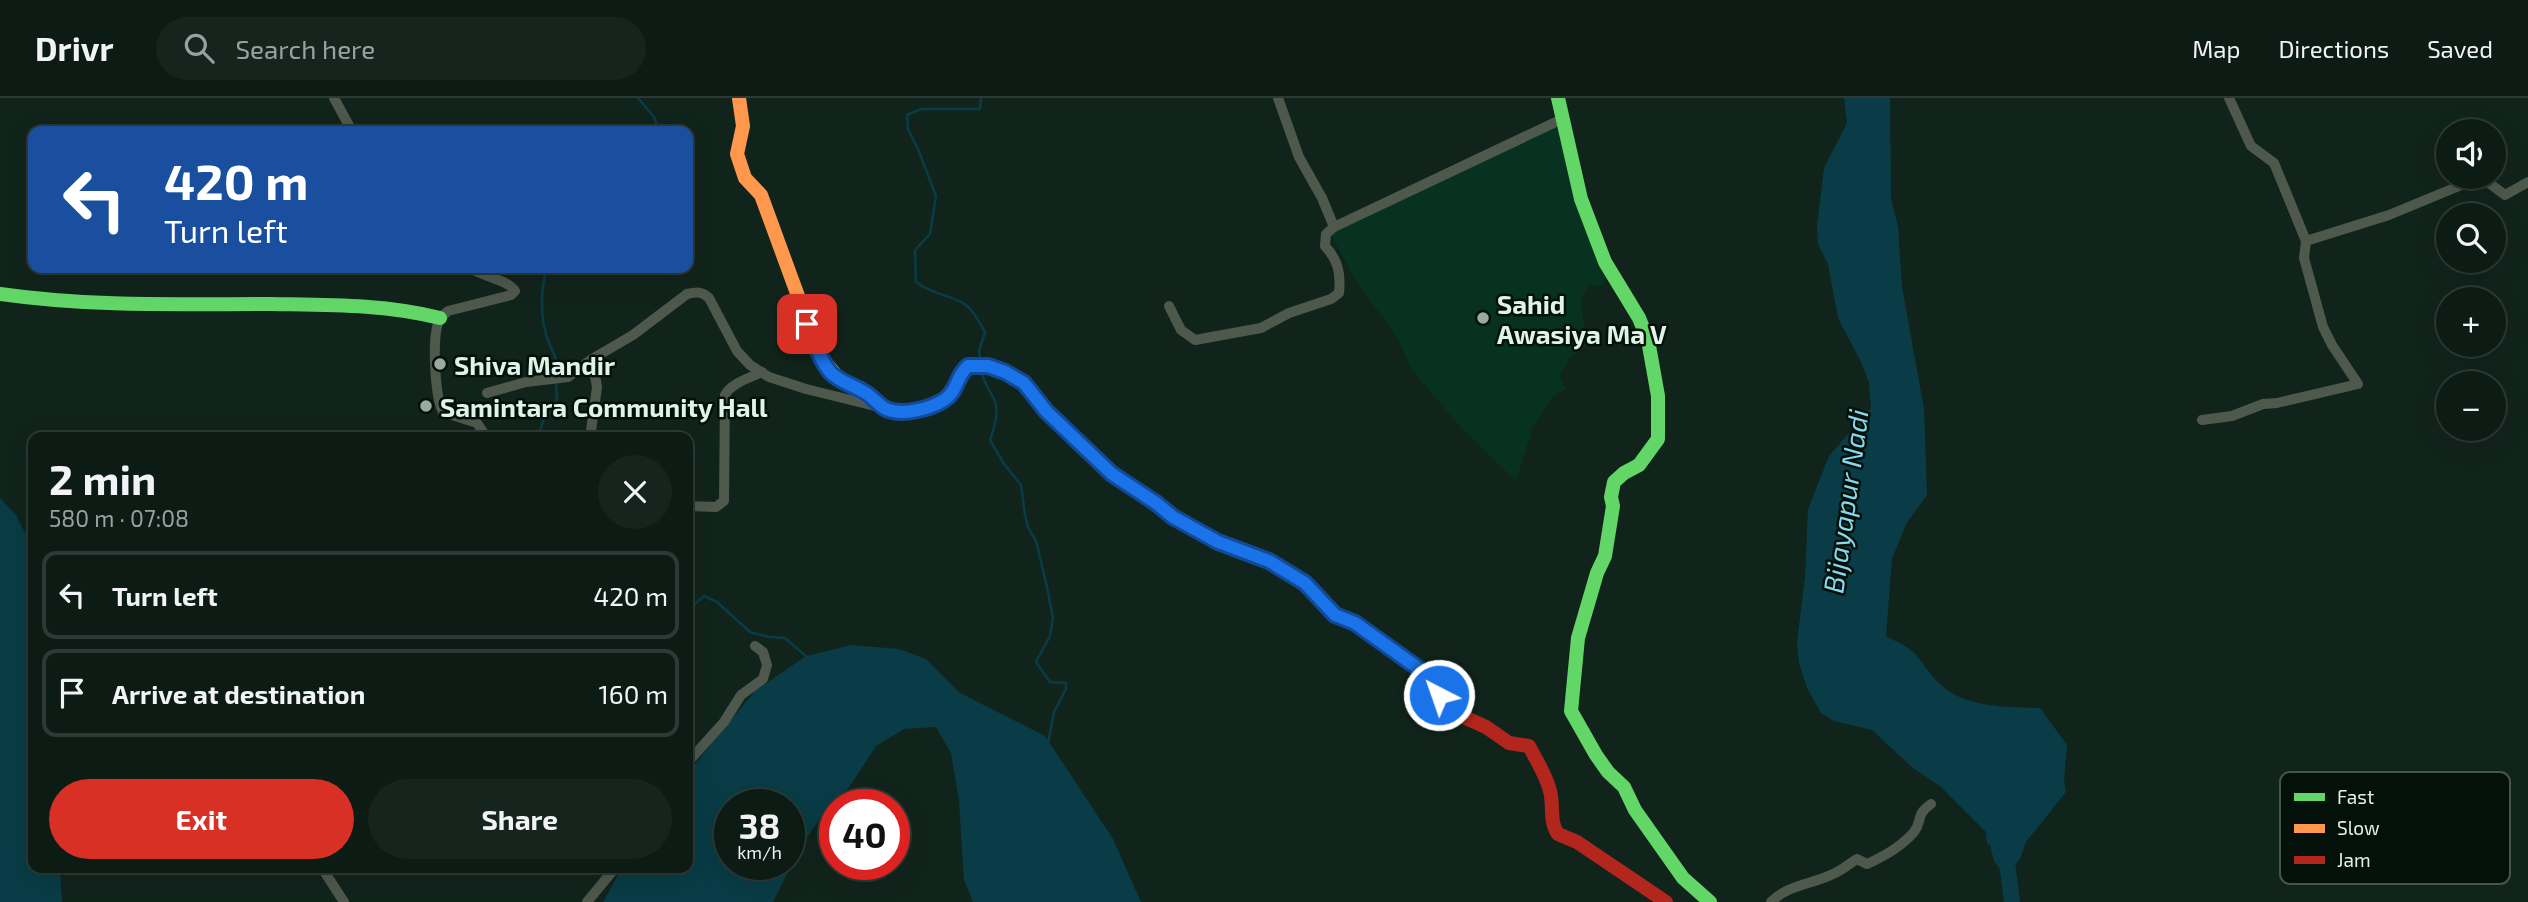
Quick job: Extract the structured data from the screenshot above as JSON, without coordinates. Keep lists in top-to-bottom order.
{
  "water": ["Bijayapur Nadi"],
  "places": ["Sahid Awasiya Ma V", "Shiva Mandir", "Samintara Community Hall"],
  "legend": ["Fast", "Slow", "Jam"],
  "page": {
    "header": "Drivr",
    "search": "Search here",
    "nav": ["Map", "Directions", "Saved"],
    "map_buttons": ["+", "−"],
    "turn": ["420 m", "Turn left"],
    "heading": ["2 min", "580 m · 07:08"],
    "list": [
      {
        "name": "Turn left",
        "value": "420 m"
      },
      {
        "name": "Arrive at destination",
        "value": "160 m"
      }
    ],
    "buttons": ["Exit", "Share"],
    "speed": "38 km/h",
    "limit": "40"
  }
}
